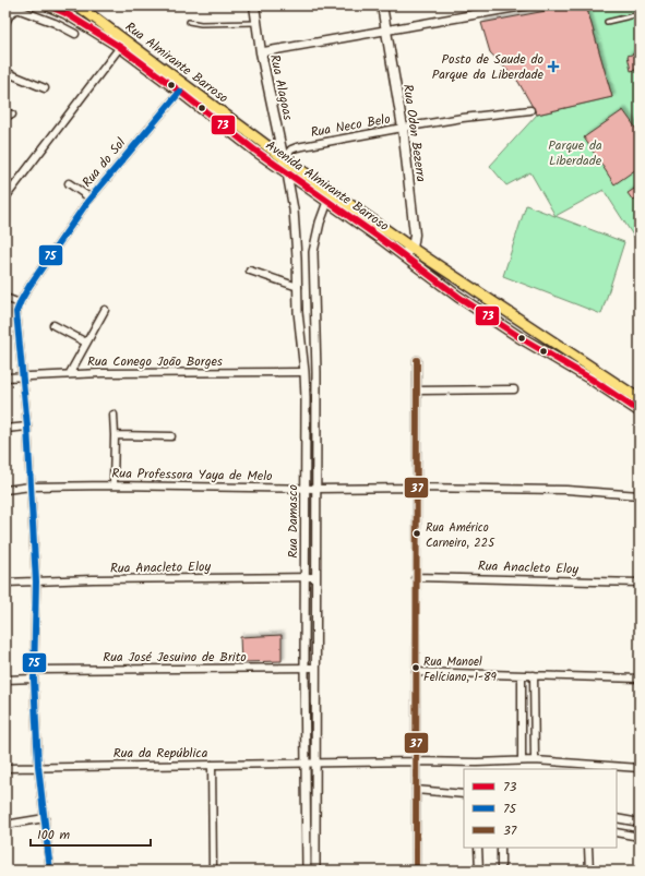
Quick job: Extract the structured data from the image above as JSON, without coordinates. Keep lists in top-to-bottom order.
{
  "streets": {
    "main road": [
      "Rua Almirante Barroso",
      "Rua Alagoas",
      "Rua Odon Bezerra",
      "Avenida Almirante Barroso"
    ],
    "street": [
      "Rua Neco Belo",
      "Rua do Sol",
      "Rua Conego João Borges",
      "Rua Professora Yaya de Melo",
      "Rua Damasco",
      "Rua Anacleto Eloy",
      "Rua José Jesuino de Brito",
      "Rua da República"
    ]
  },
  "crossings": [
    ["Rua Almirante Barroso", "Rua Alagoas"],
    ["Rua Almirante Barroso", "Rua Neco Belo"],
    ["Rua Almirante Barroso", "Rua Odon Bezerra"],
    ["Rua Alagoas", "Rua Neco Belo"],
    ["Rua Alagoas", "Avenida Almirante Barroso"],
    ["Rua Alagoas", "Rua Damasco"],
    ["Rua Neco Belo", "Rua Odon Bezerra"],
    ["Rua do Sol", "Avenida Almirante Barroso"],
    ["Rua do Sol", "Rua Conego João Borges"],
    ["Rua do Sol", "Rua Professora Yaya de Melo"],
    ["Rua do Sol", "Rua Anacleto Eloy"],
    ["Rua do Sol", "Rua José Jesuino de Brito"],
    ["Rua do Sol", "Rua da República"],
    ["Avenida Almirante Barroso", "Rua Damasco"],
    ["Rua Conego João Borges", "Rua Damasco"],
    ["Rua Professora Yaya de Melo", "Rua Damasco"],
    ["Rua Damasco", "Rua Anacleto Eloy"],
    ["Rua Damasco", "Rua José Jesuino de Brito"],
    ["Rua Damasco", "Rua da República"]
  ],
  "parks": ["Parque da Liberdade"],
  "places": {
    "health": ["Posto de Saude do Parque da Liberdade"],
    "other": ["Rua Américo Carneiro, 225", "Rua Manoel Felíciano, 1-89"]
  },
  "lines": ["transit line 73", "transit line 75", "transit line 37"],
  "legend": ["73", "75", "37"],
  "scale_bar": "100 m"
}
